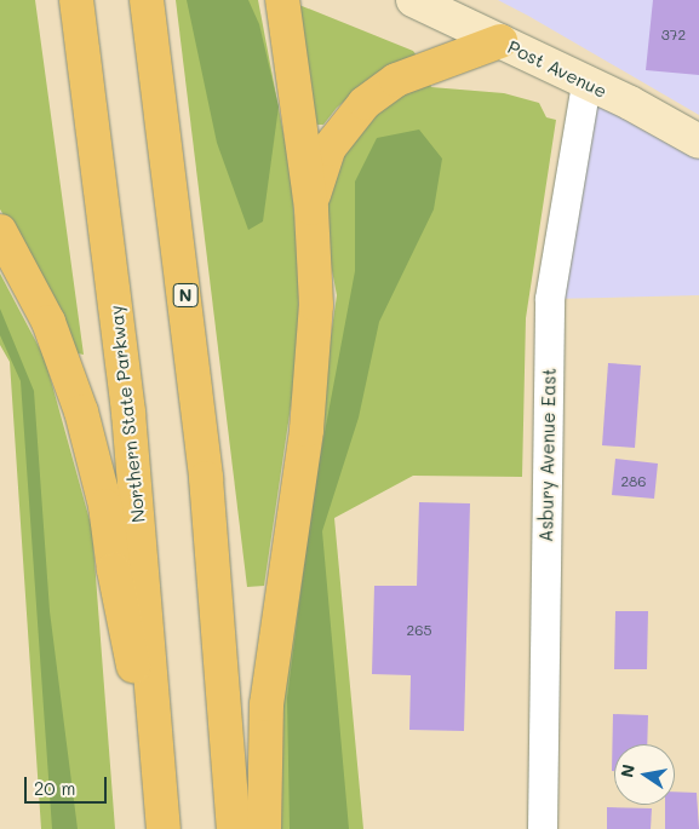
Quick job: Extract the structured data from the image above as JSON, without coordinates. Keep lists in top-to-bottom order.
{
  "streets": {
    "highway": ["N", "Northern State Parkway"],
    "main road": ["Post Avenue"],
    "street": ["Asbury Avenue East"]
  },
  "crossings": [
    ["Post Avenue", "Asbury Avenue East"]
  ],
  "house_numbers": ["372", "286", "265"],
  "scale_bar": "20 m",
  "north": "left"
}
